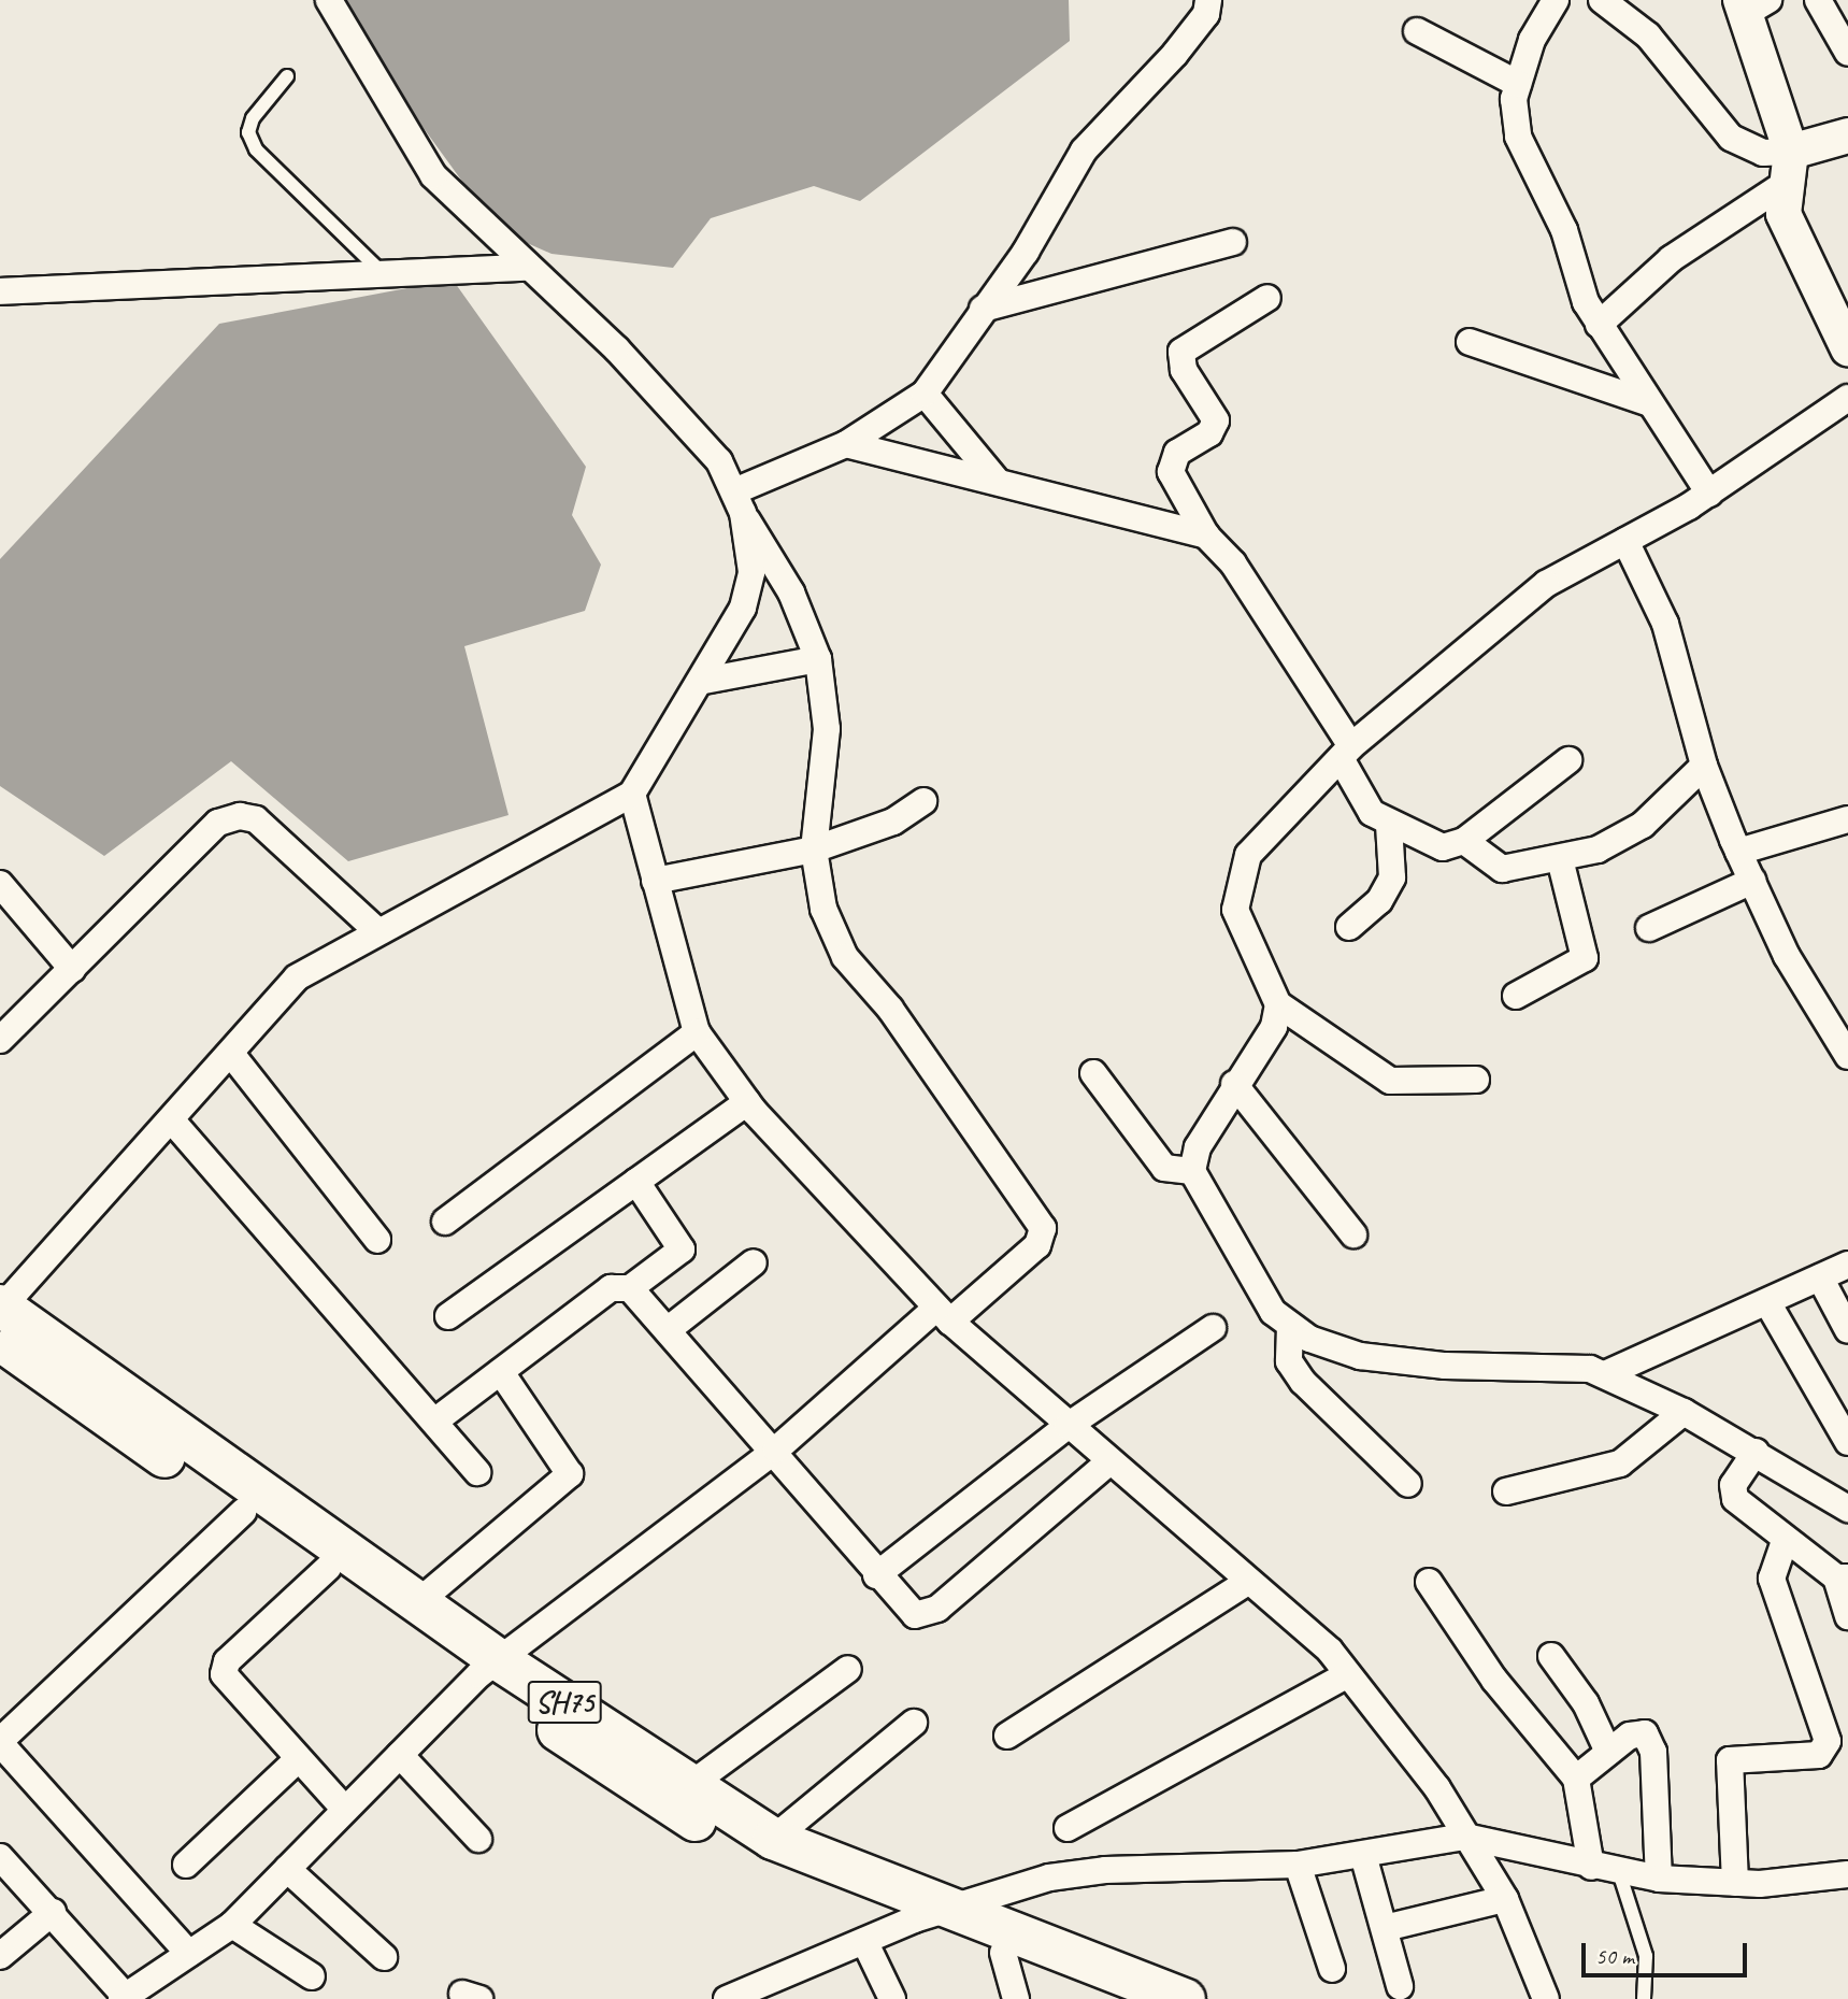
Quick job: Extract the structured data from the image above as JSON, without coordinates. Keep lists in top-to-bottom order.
{
  "streets": {
    "main road": ["SH75"]
  },
  "scale_bar": "50 m"
}
